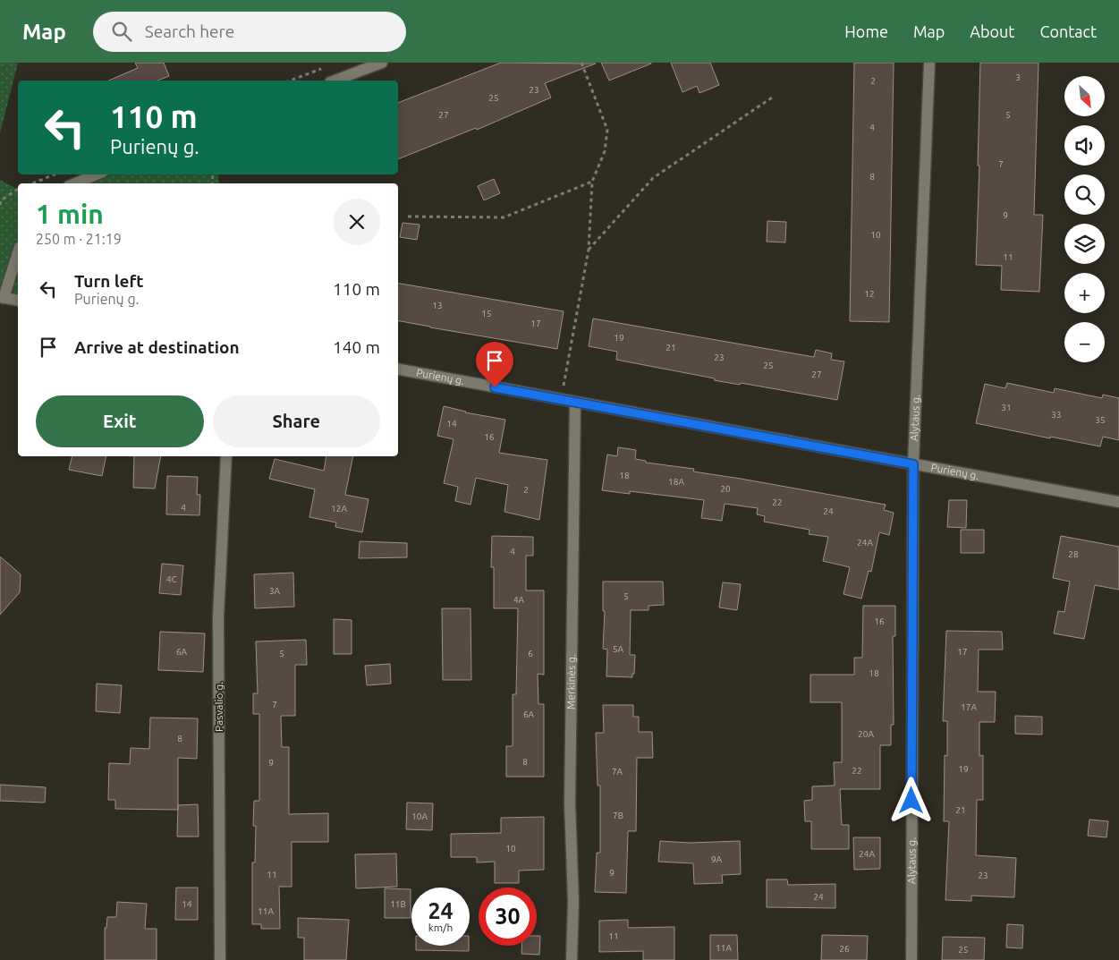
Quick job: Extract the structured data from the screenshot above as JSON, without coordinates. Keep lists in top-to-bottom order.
{
  "streets": {
    "street": [
      "Purienų g.",
      "Alytaus g.",
      "Merkinės g.",
      "Pasvalio g."
    ]
  },
  "crossings": [
    ["Purienų g.", "Alytaus g."],
    ["Purienų g.", "Merkinės g."]
  ],
  "house_numbers": [
    "3",
    "2",
    "23",
    "25",
    "27",
    "5",
    "4",
    "7",
    "8",
    "9",
    "10",
    "11",
    "12",
    "13",
    "15",
    "17",
    "19",
    "21",
    "23",
    "25",
    "27",
    "31",
    "33",
    "35",
    "14",
    "16",
    "18",
    "18A",
    "20",
    "2",
    "22",
    "4",
    "12A",
    "24",
    "24A",
    "4",
    "28",
    "4C",
    "3A",
    "5",
    "4A",
    "16",
    "5A",
    "6A",
    "17",
    "5",
    "6",
    "18",
    "7",
    "17A",
    "6A",
    "20A",
    "8",
    "8",
    "9",
    "19",
    "22",
    "7A",
    "21",
    "7B",
    "10A",
    "10",
    "24A",
    "9A",
    "9",
    "11",
    "23",
    "24",
    "14",
    "11B",
    "11A",
    "11",
    "11A",
    "26",
    "25"
  ],
  "north": "bottom right",
  "page": {
    "header": "Map",
    "search": "Search here",
    "nav": [
      "Home",
      "Map",
      "About",
      "Contact"
    ],
    "map_buttons": ["+", "−"],
    "turn": ["110 m", "Purienų g."],
    "heading": ["1 min", "250 m · 21:19"],
    "list": [
      {
        "name": "Turn left",
        "note": "Purienų g.",
        "value": "110 m"
      },
      {
        "name": "Arrive at destination",
        "value": "140 m"
      }
    ],
    "buttons": ["Exit", "Share"],
    "speed": "24 km/h",
    "limit": "30"
  }
}
